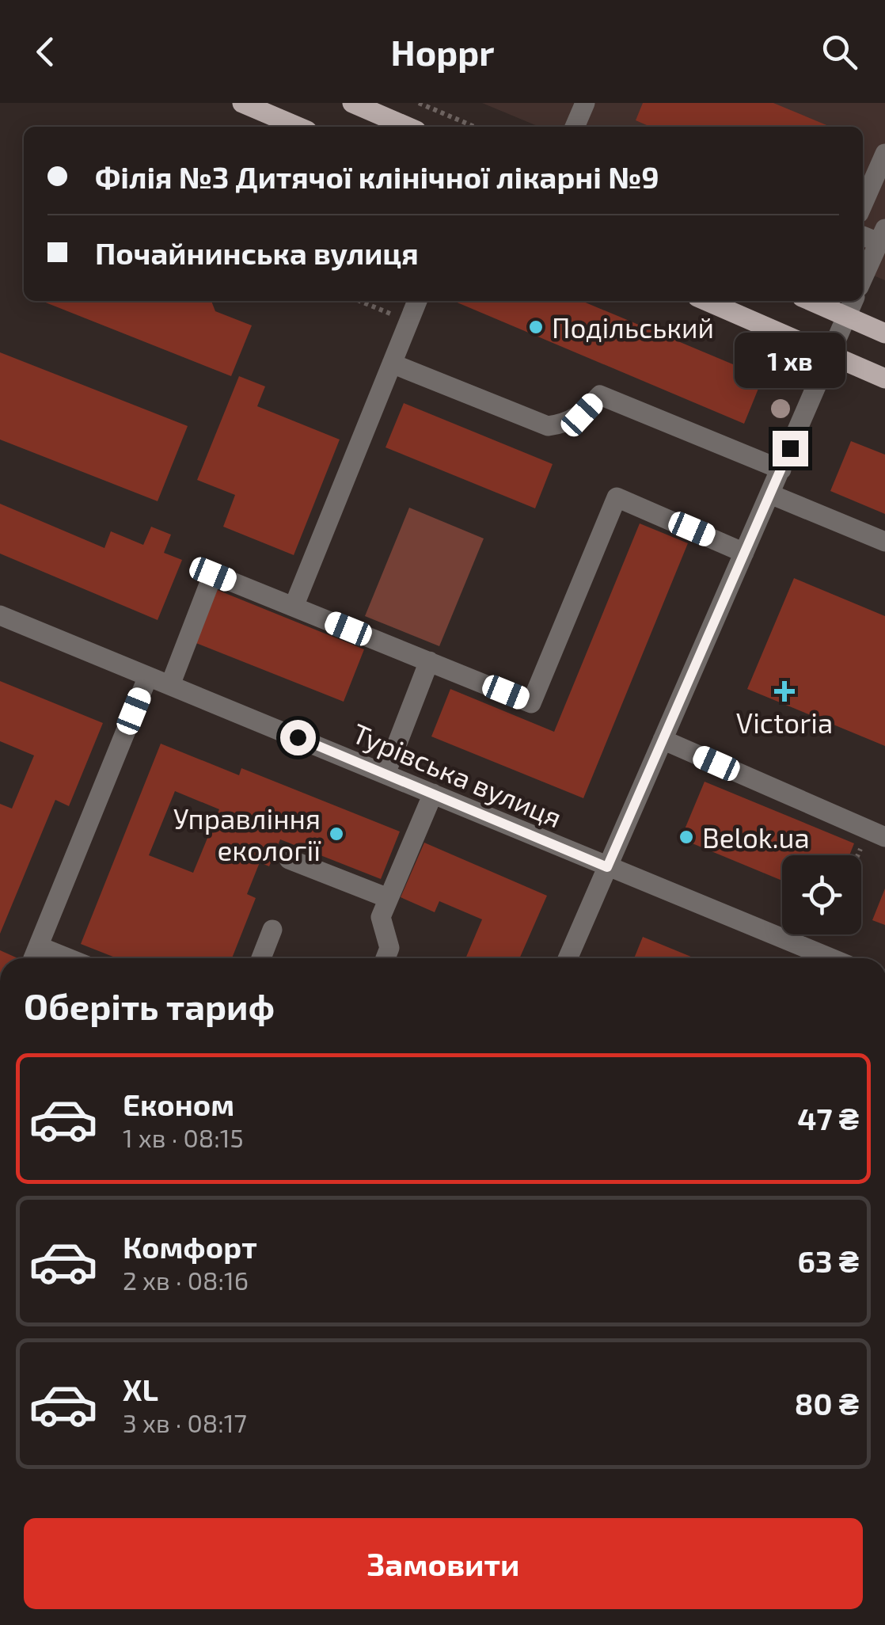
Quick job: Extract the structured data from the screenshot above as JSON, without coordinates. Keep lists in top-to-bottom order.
{
  "streets": {
    "street": ["Турівська вулиця"]
  },
  "places": {
    "other": ["Подільський", "Управління екології", "Belok.ua"],
    "health": ["Victoria"]
  },
  "page": {
    "header": "Hoppr",
    "banner": ["Філія №3 Дитячої клінічної лікарні №9", "Почайнинська вулиця"],
    "bubble": "1 хв",
    "heading": "Оберіть тариф",
    "list": [
      {
        "name": "Економ",
        "note": "1 хв · 08:15",
        "value": "47 ₴"
      },
      {
        "name": "Комфорт",
        "note": "2 хв · 08:16",
        "value": "63 ₴"
      },
      {
        "name": "XL",
        "note": "3 хв · 08:17",
        "value": "80 ₴"
      }
    ],
    "buttons": "Замовити"
  }
}
